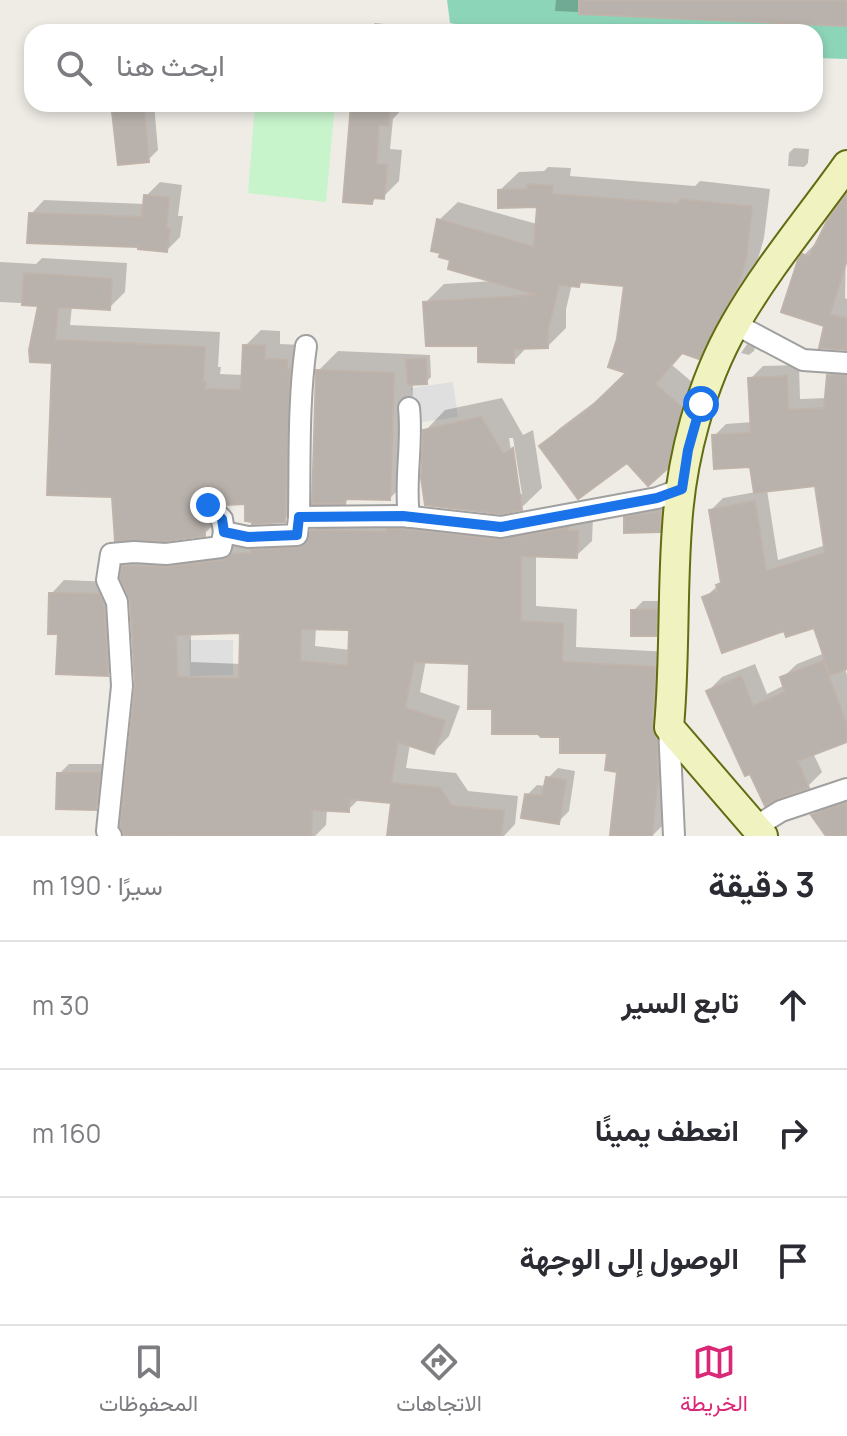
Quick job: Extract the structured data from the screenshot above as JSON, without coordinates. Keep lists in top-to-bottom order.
{
  "page": {
    "search": "ابحث هنا",
    "heading": ["3 دقيقة", "سيرًا · 190 m"],
    "list": [
      ["تابع السير", "30 m"],
      ["انعطف يمينًا", "160 m"],
      "الوصول إلى الوجهة"
    ],
    "nav": ["الخريطة", "الاتجاهات", "المحفوظات"]
  }
}
